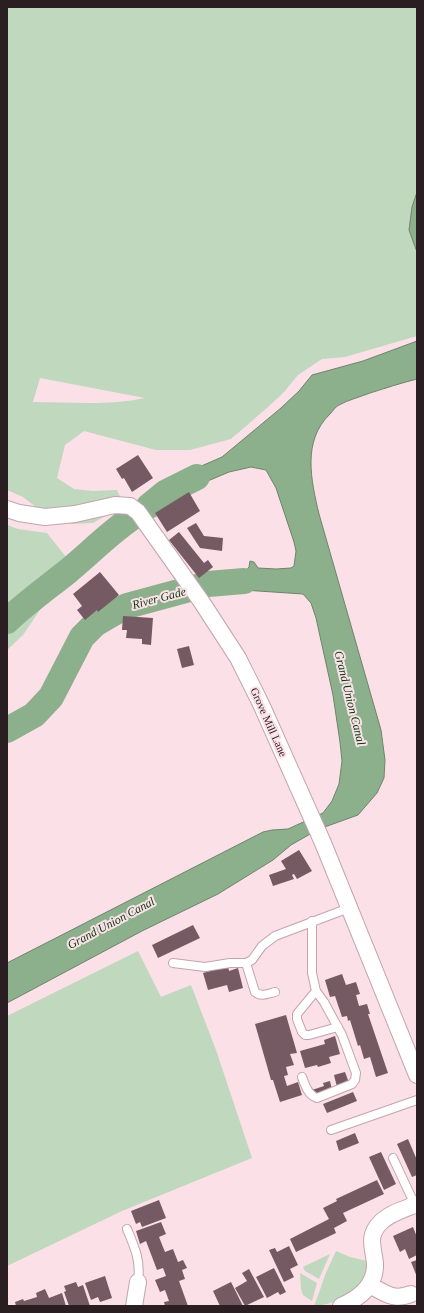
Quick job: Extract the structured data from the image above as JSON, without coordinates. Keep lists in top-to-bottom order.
{
  "streets": {
    "street": ["Grove Mill Lane"]
  },
  "water": ["River Gade", "Grand Union Canal"]
}
